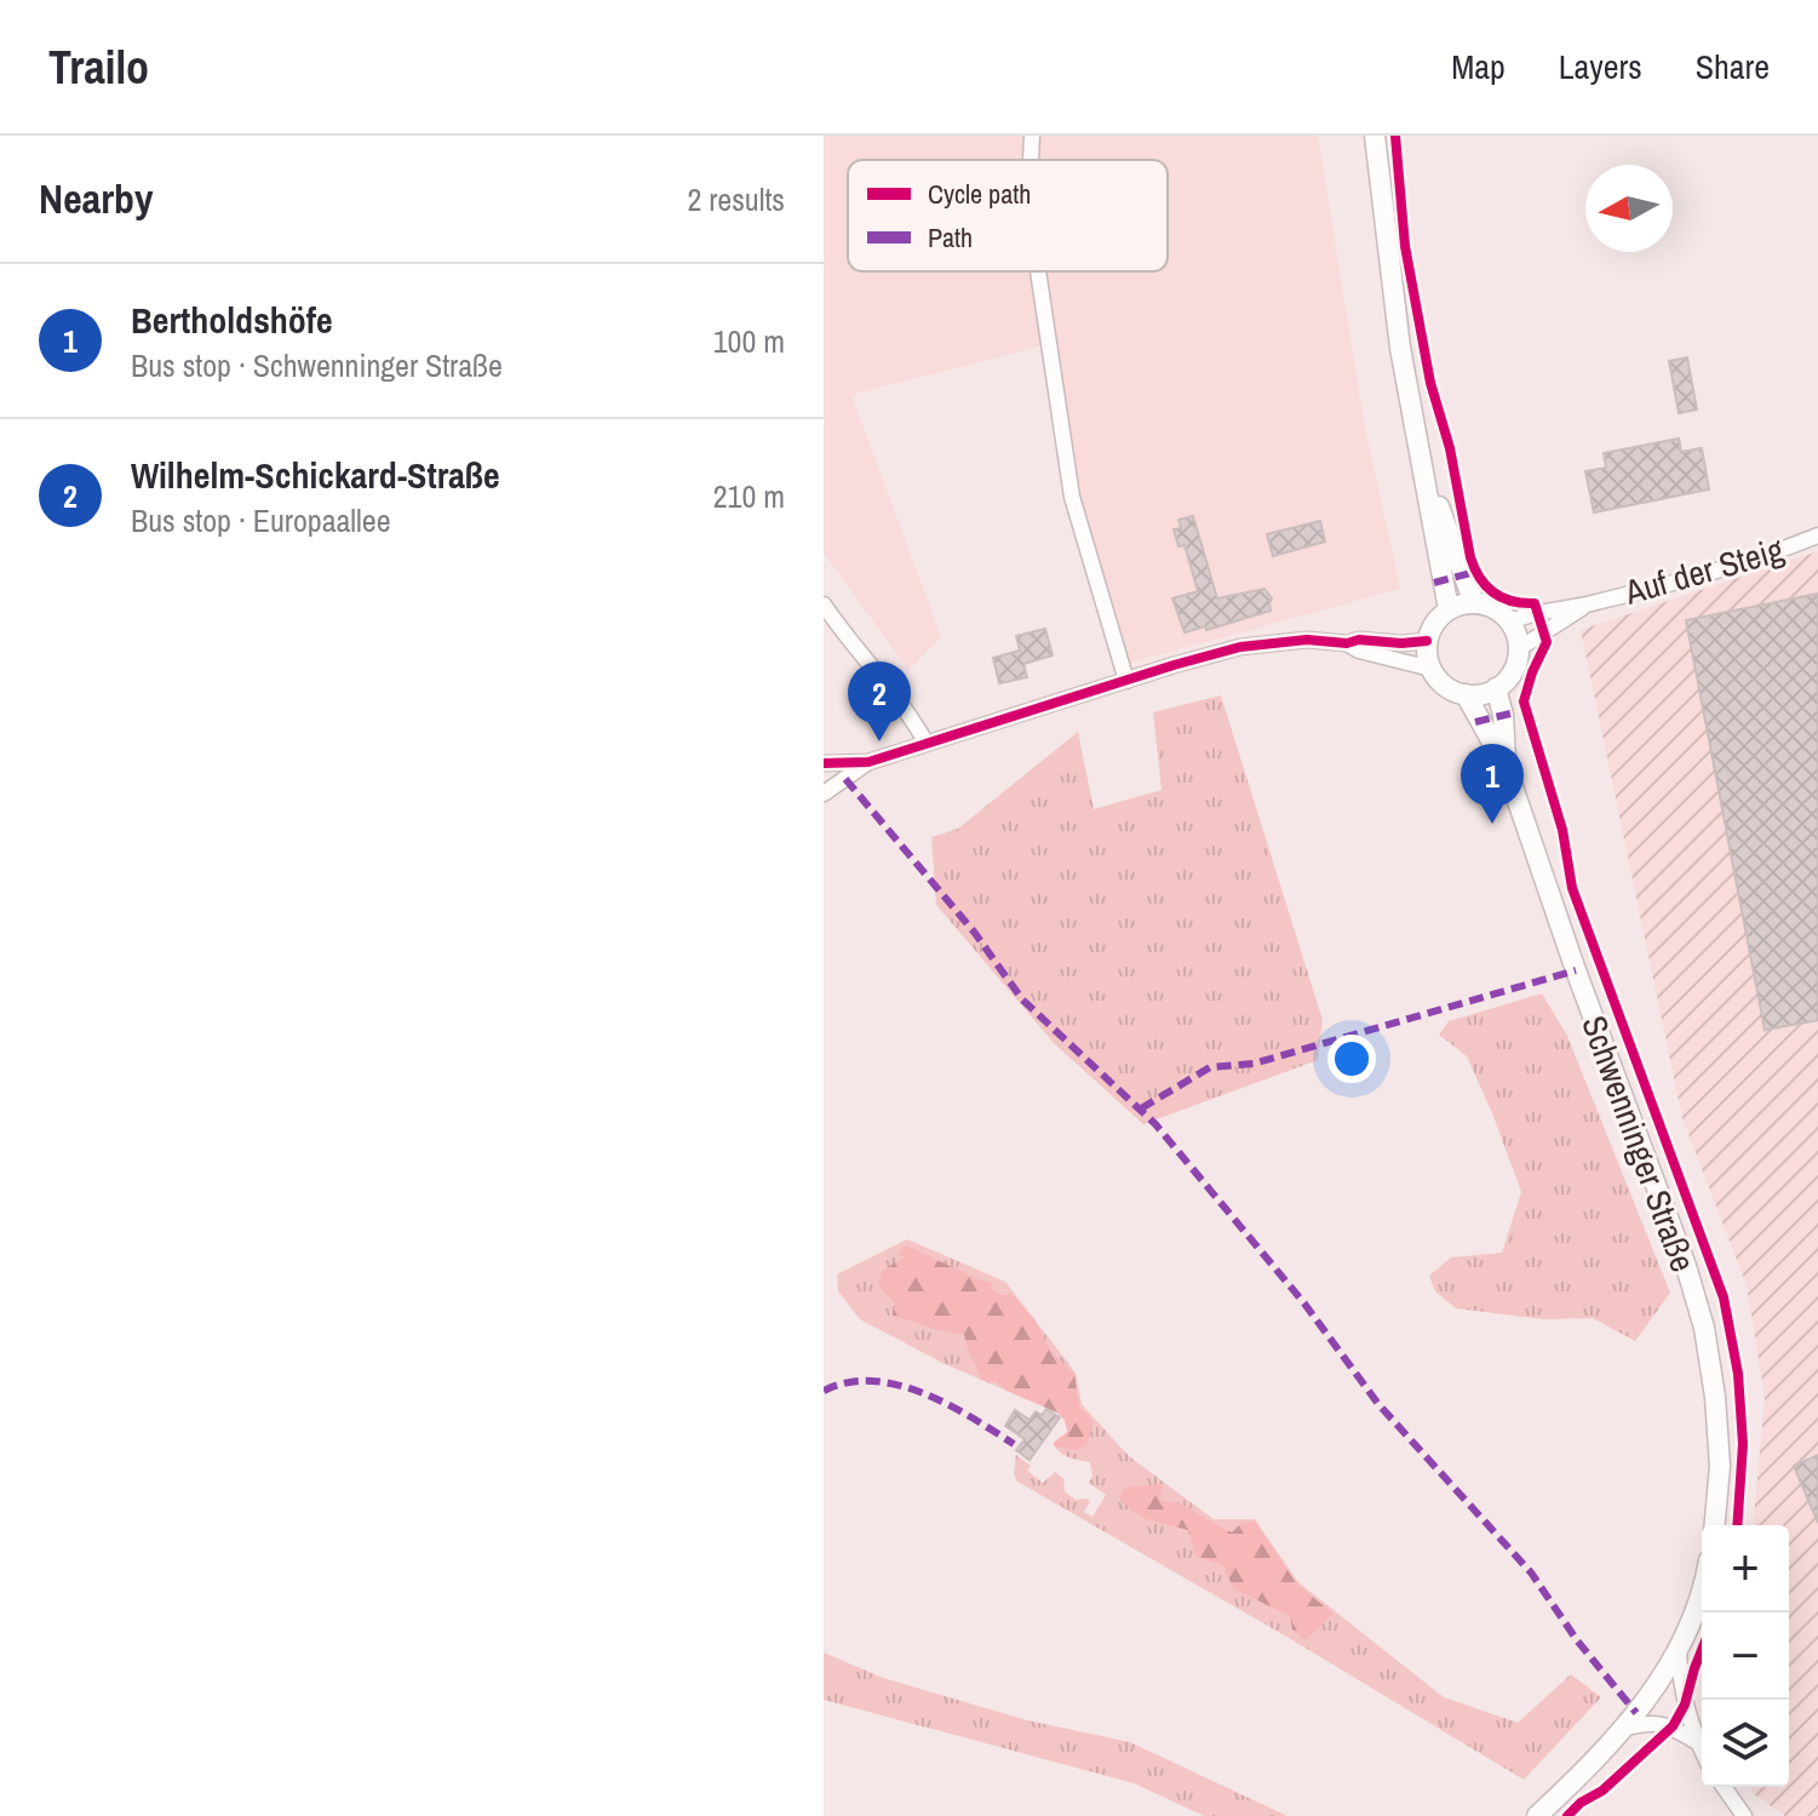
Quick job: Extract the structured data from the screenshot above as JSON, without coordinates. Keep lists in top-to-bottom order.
{
  "streets": {
    "main road": ["Schwenninger Straße"],
    "street": ["Auf der Steig"]
  },
  "crossings": [
    ["Auf der Steig", "Schwenninger Straße"]
  ],
  "legend": ["Cycle path", "Path"],
  "north": "left",
  "page": {
    "header": "Trailo",
    "nav": ["Map", "Layers", "Share"],
    "heading": ["Nearby", "2 results"],
    "list": [
      {
        "mark": "1",
        "name": "Bertholdshöfe",
        "note": "Bus stop · Schwenninger Straße",
        "value": "100 m"
      },
      {
        "mark": "2",
        "name": "Wilhelm-Schickard-Straße",
        "note": "Bus stop · Europaallee",
        "value": "210 m"
      }
    ],
    "pins": ["2", "1"],
    "map_buttons": ["+", "−"]
  }
}
